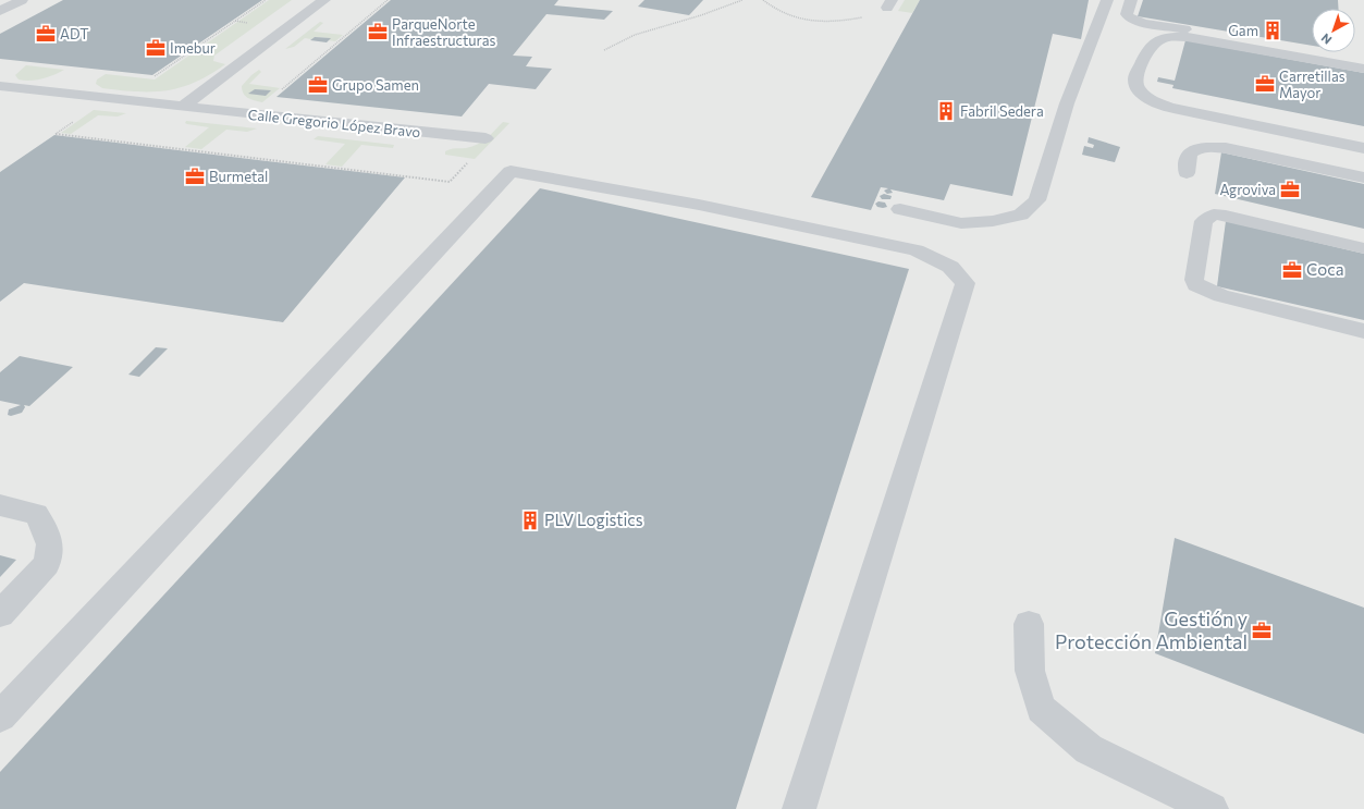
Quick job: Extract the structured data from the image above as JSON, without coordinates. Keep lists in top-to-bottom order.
{
  "streets": {
    "street": ["Calle Gregorio López Bravo"]
  },
  "places": {
    "building": ["Gam", "Fabril Sedera", "PLV Logistics"],
    "office": [
      "ParqueNorte Infraestructuras",
      "ADT",
      "Imebur",
      "Carretillas Mayor",
      "Grupo Samen",
      "Burmetal",
      "Agroviva",
      "Coca",
      "Gestión y Protección Ambiental"
    ]
  },
  "north": "bottom left"
}
